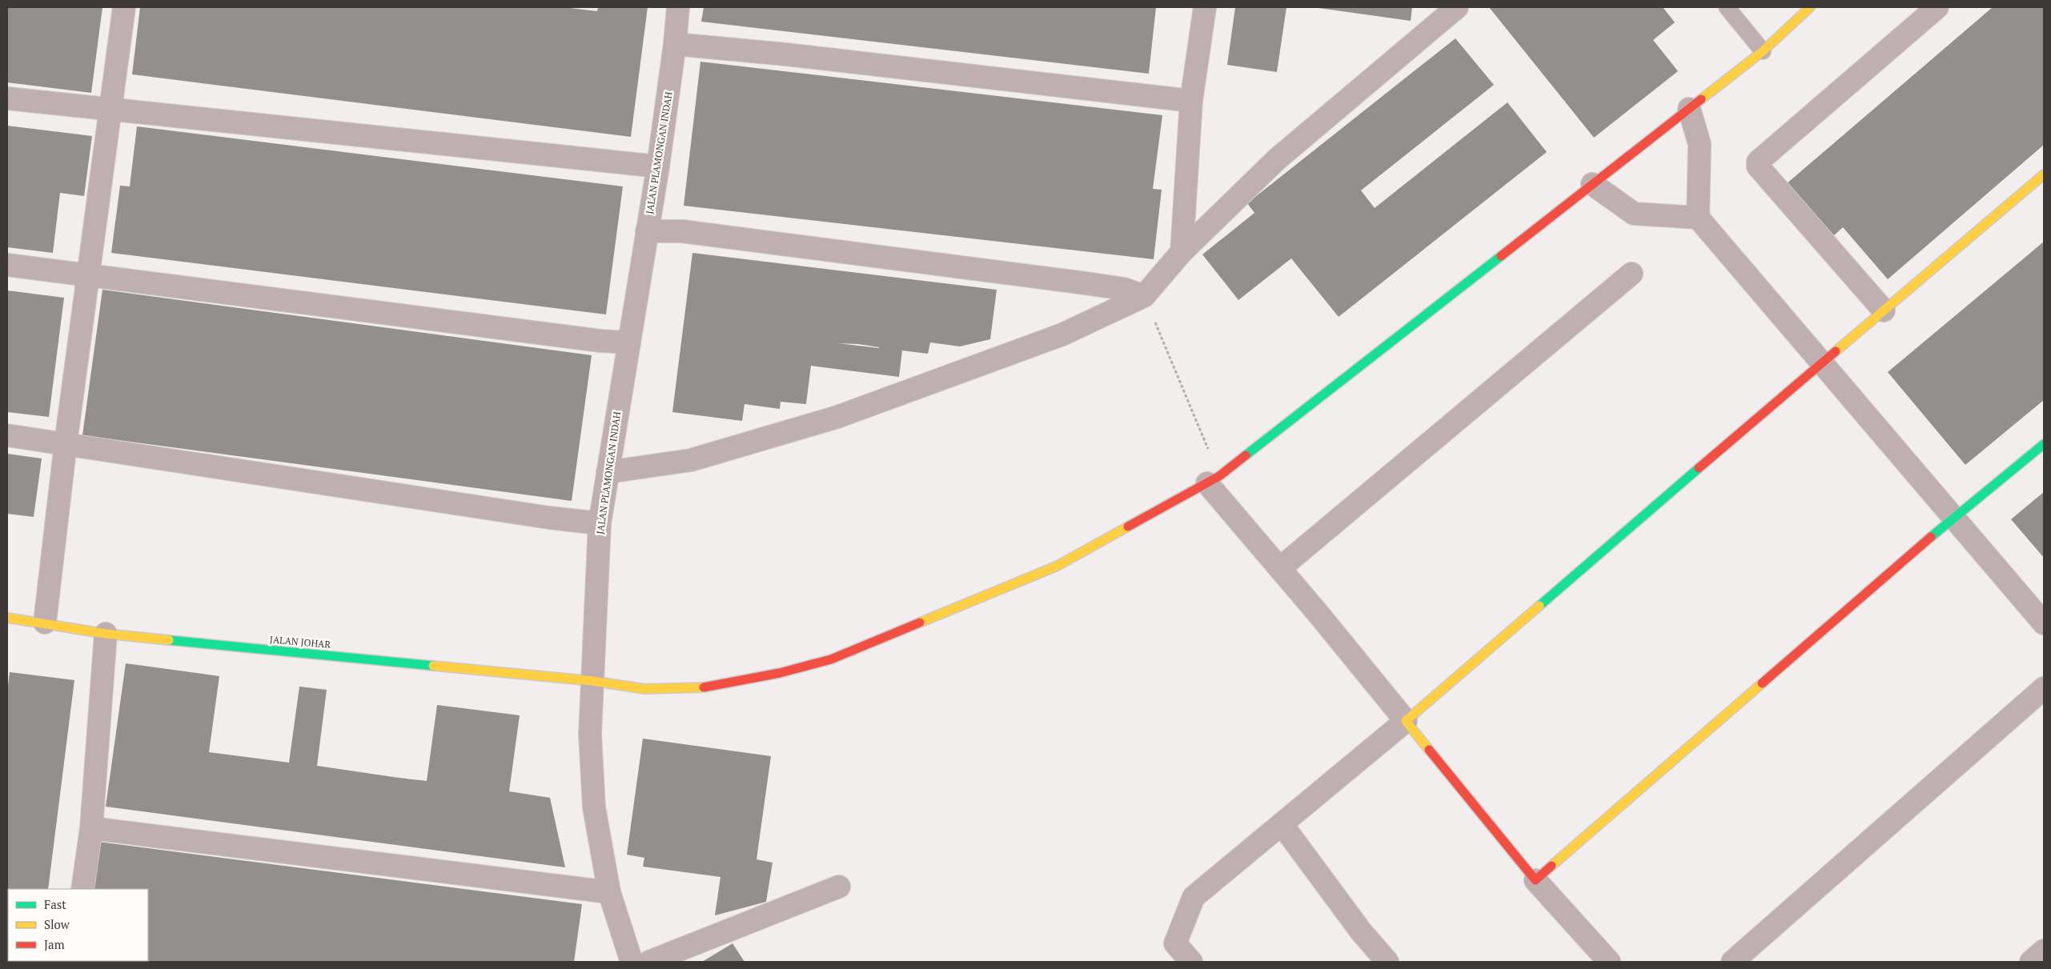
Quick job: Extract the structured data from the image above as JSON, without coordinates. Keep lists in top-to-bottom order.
{
  "streets": {
    "street": ["JALAN PLAMONGAN INDAH", "JALAN JOHAR"]
  },
  "crossings": [
    ["JALAN PLAMONGAN INDAH", "JALAN JOHAR"]
  ],
  "legend": ["Fast", "Slow", "Jam"]
}
